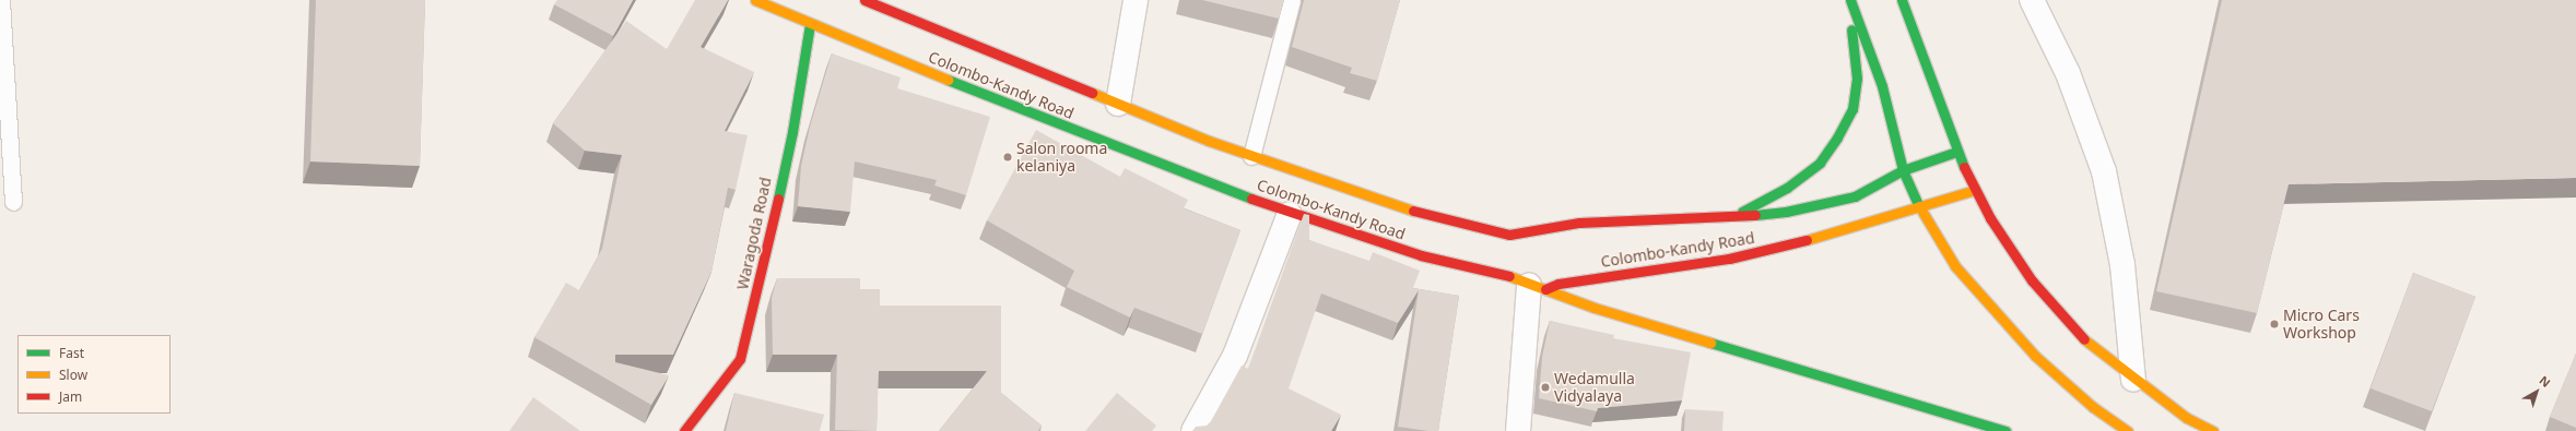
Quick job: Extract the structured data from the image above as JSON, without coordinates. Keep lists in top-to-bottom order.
{
  "streets": {
    "main road": ["Colombo-Kandy Road", "Waragoda Road"]
  },
  "crossings": [
    ["Colombo-Kandy Road", "Waragoda Road"]
  ],
  "places": ["Salon rooma kelaniya", "Micro Cars Workshop", "Wedamulla Vidyalaya"],
  "legend": ["Fast", "Slow", "Jam"],
  "north": "top right"
}
